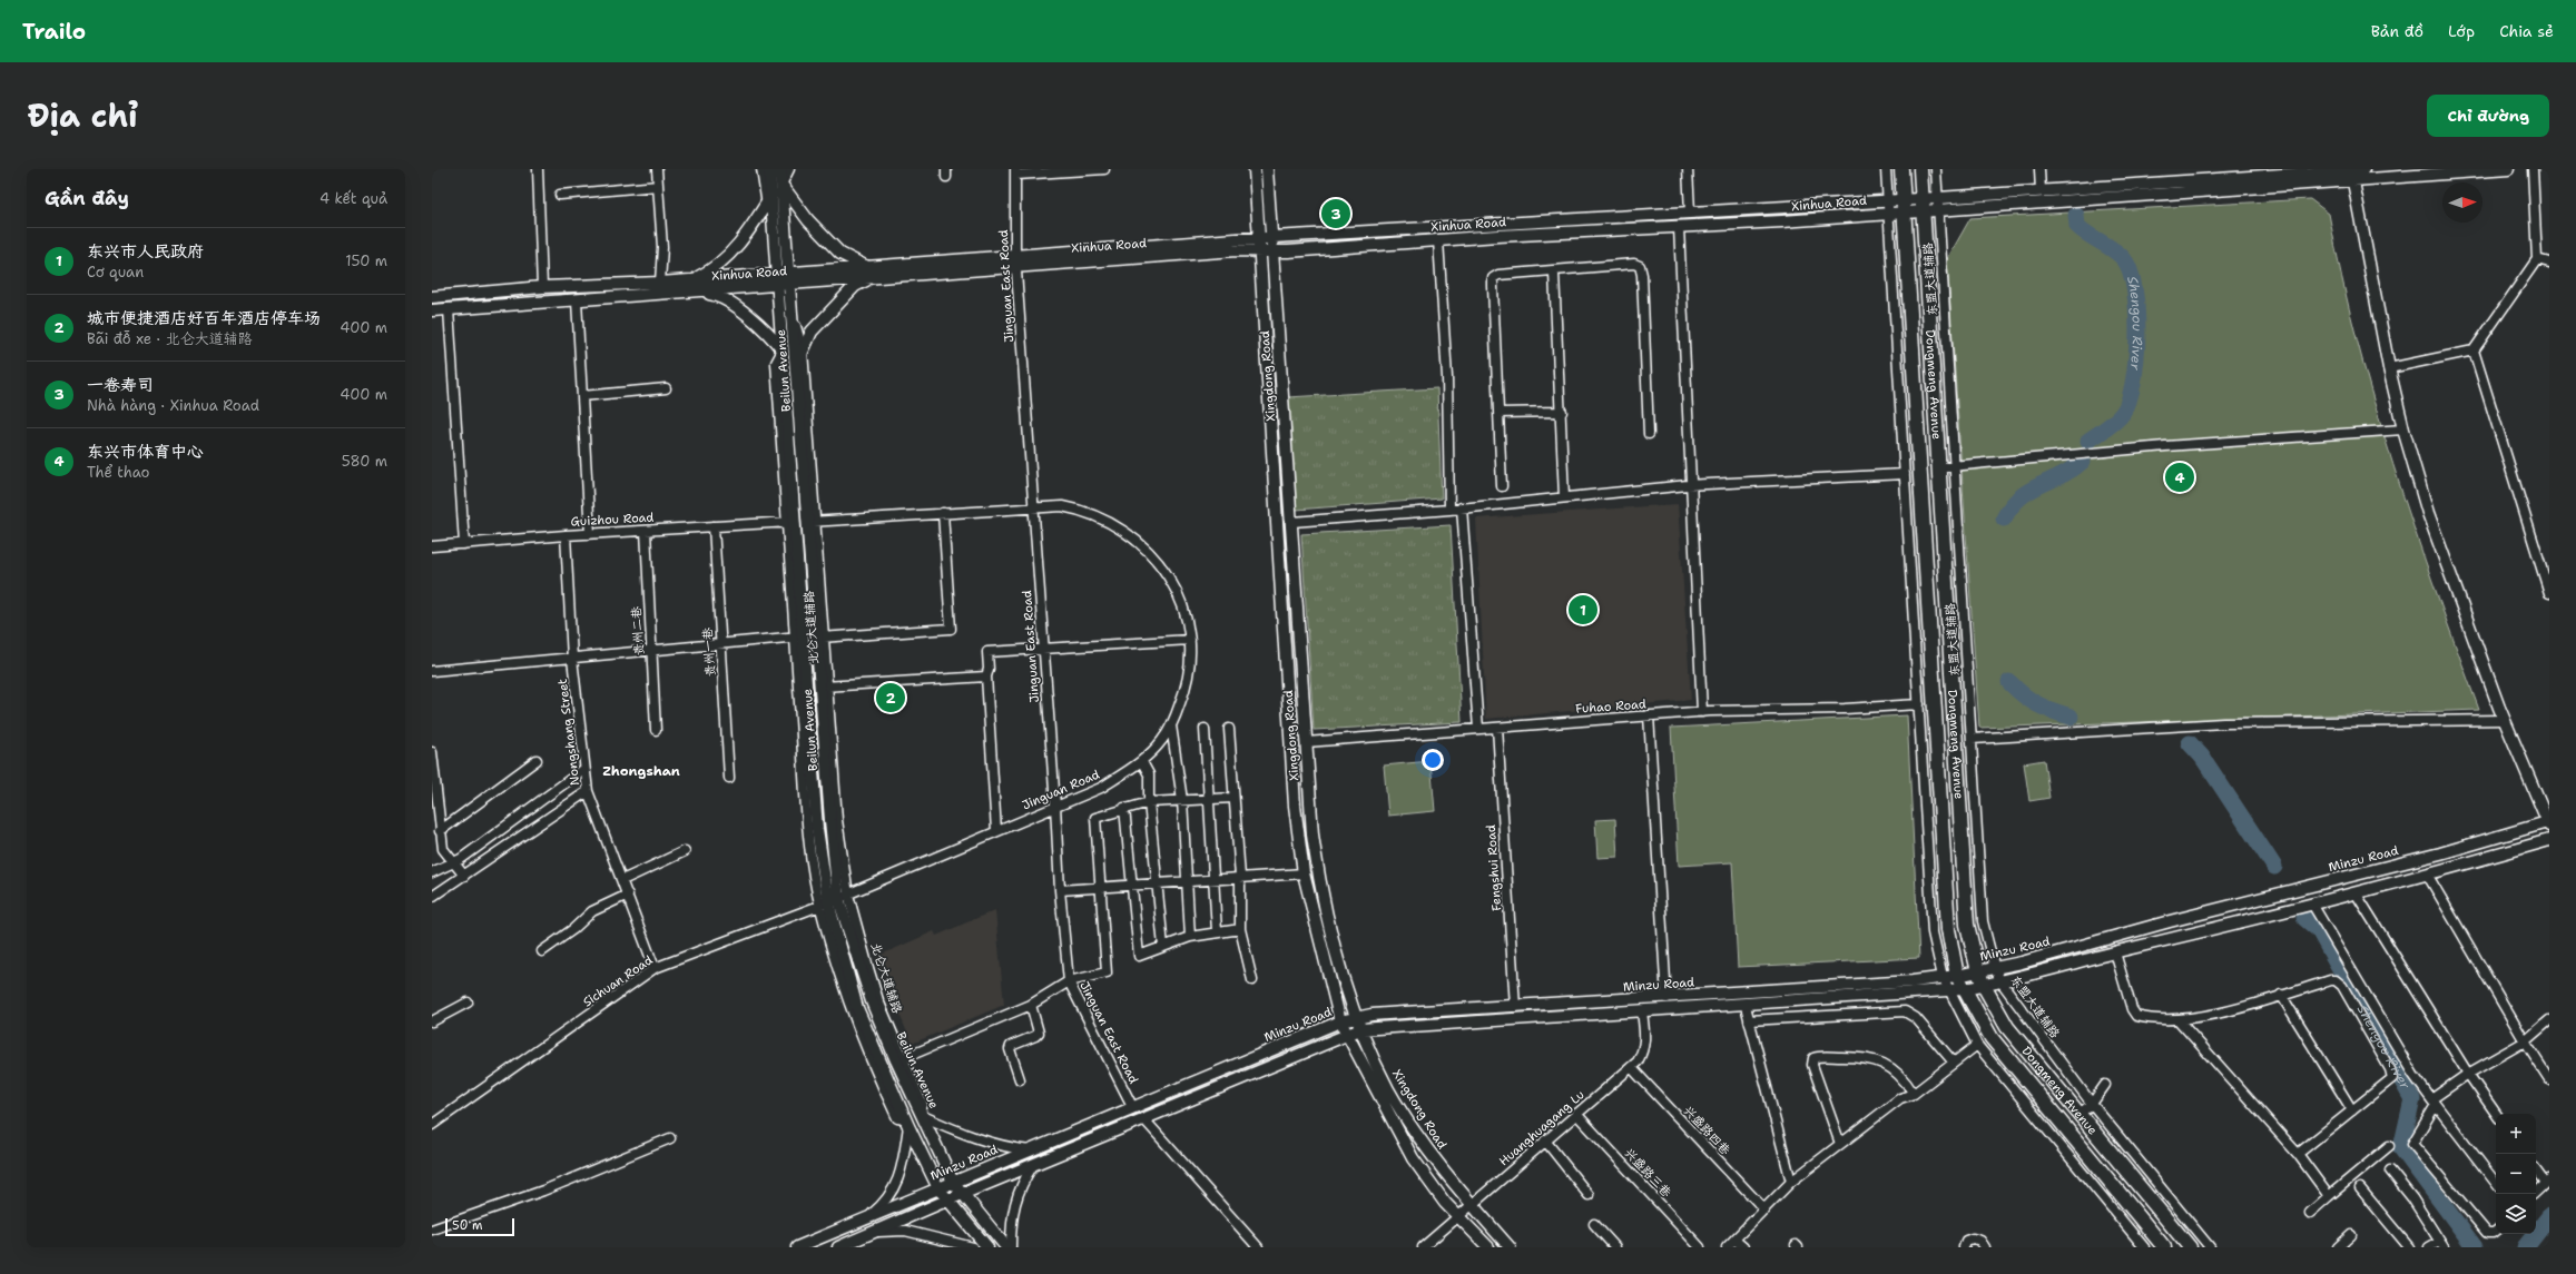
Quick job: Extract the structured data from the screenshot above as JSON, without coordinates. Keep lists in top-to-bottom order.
{
  "streets": {
    "highway": ["Dongmeng Avenue"],
    "main road": [
      "Xinhua Road",
      "Beilun Avenue",
      "Xingdong Road",
      "Minzu Road"
    ],
    "street": [
      "东盟大道辅路",
      "Jinguan East Road",
      "Guizhou Road",
      "贵州二巷",
      "贵州一巷",
      "Fuhao Road",
      "Nongshang Street",
      "Jinguan Road",
      "Fengshui Road",
      "Sichuan Road",
      "Huanghuagang Lu",
      "兴盛路四巷",
      "兴盛路三巷"
    ]
  },
  "crossings": [
    ["Xinhua Road", "东盟大道辅路"],
    ["Xinhua Road", "Jinguan East Road"],
    ["Xinhua Road", "Beilun Avenue"],
    ["Xinhua Road", "Xingdong Road"],
    ["Xinhua Road", "Dongmeng Avenue"],
    ["东盟大道辅路", "Minzu Road"],
    ["Jinguan East Road", "Jinguan Road"],
    ["Jinguan East Road", "Minzu Road"],
    ["Beilun Avenue", "Guizhou Road"],
    ["Beilun Avenue", "Jinguan Road"],
    ["Beilun Avenue", "Minzu Road"],
    ["Beilun Avenue", "Sichuan Road"],
    ["Xingdong Road", "Fuhao Road"],
    ["Xingdong Road", "Minzu Road"],
    ["Xingdong Road", "Huanghuagang Lu"],
    ["Dongmeng Avenue", "Minzu Road"],
    ["Guizhou Road", "贵州二巷"],
    ["Guizhou Road", "贵州一巷"],
    ["Guizhou Road", "Nongshang Street"],
    ["Fuhao Road", "Fengshui Road"],
    ["Nongshang Street", "Sichuan Road"],
    ["Jinguan Road", "Sichuan Road"],
    ["Minzu Road", "Fengshui Road"],
    ["Minzu Road", "Huanghuagang Lu"],
    ["Huanghuagang Lu", "兴盛路四巷"],
    ["Huanghuagang Lu", "兴盛路三巷"]
  ],
  "districts": ["Zhongshan"],
  "water": ["Shengou River"],
  "scale_bar": "50 m",
  "north": "right",
  "page": {
    "header": "Trailo",
    "nav": ["Bản đồ", "Lớp", "Chia sẻ"],
    "title": "Địa chỉ",
    "buttons": "Chỉ đường",
    "heading": ["Gần đây", "4 kết quả"],
    "pins": [
      "3",
      "4",
      "1",
      "2"
    ],
    "list": [
      {
        "mark": "1",
        "name": "东兴市人民政府",
        "note": "Cơ quan",
        "value": "150 m"
      },
      {
        "mark": "2",
        "name": "城市便捷酒店好百年酒店停车场",
        "note": "Bãi đỗ xe · 北仑大道辅路",
        "value": "400 m"
      },
      {
        "mark": "3",
        "name": "一卷寿司",
        "note": "Nhà hàng · Xinhua Road",
        "value": "400 m"
      },
      {
        "mark": "4",
        "name": "东兴市体育中心",
        "note": "Thể thao",
        "value": "580 m"
      }
    ],
    "map_buttons": ["+", "−"],
    "scale": "50 m"
  }
}
